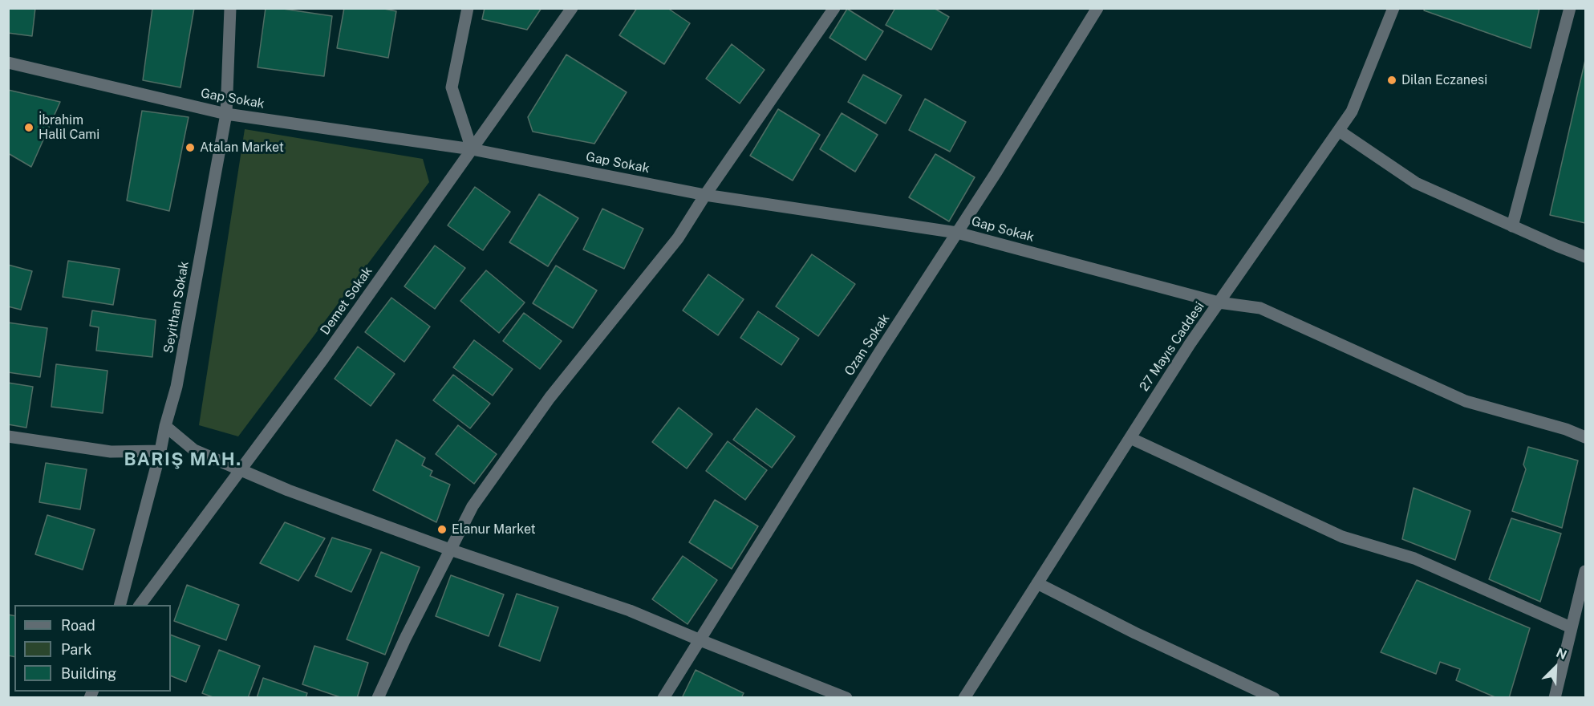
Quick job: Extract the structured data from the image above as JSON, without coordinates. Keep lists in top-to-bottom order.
{
  "streets": {
    "street": [
      "Gap Sokak",
      "Demet Sokak",
      "Seyithan Sokak",
      "Ozan Sokak",
      "27 Mayıs Caddesi"
    ]
  },
  "crossings": [
    ["Gap Sokak", "Demet Sokak"],
    ["Gap Sokak", "Seyithan Sokak"],
    ["Gap Sokak", "Ozan Sokak"],
    ["Gap Sokak", "27 Mayıs Caddesi"]
  ],
  "districts": ["BARIŞ MAH."],
  "places": [
    "Dilan Eczanesi",
    "İbrahim Halil Cami",
    "Atalan Market",
    "Elanur Market"
  ],
  "legend": ["Road", "Park", "Building"],
  "north": "top right"
}
